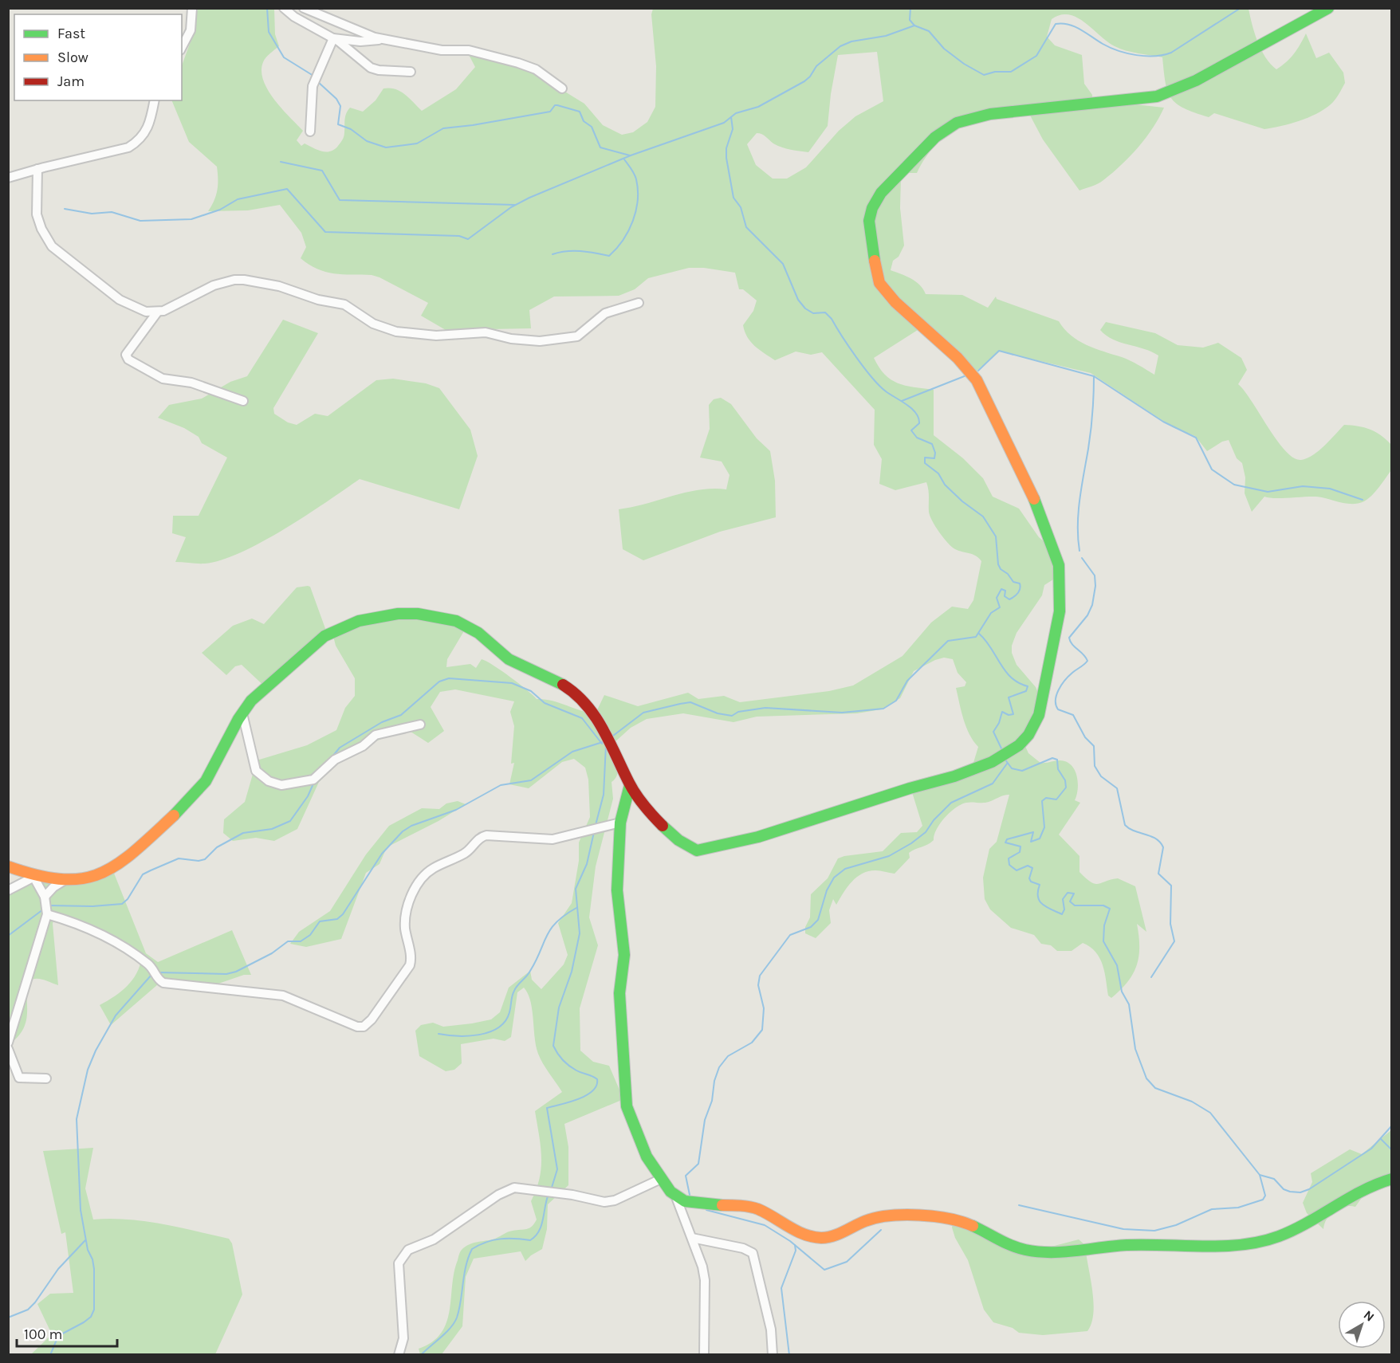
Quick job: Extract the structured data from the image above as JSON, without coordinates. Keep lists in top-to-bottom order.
{
  "legend": ["Fast", "Slow", "Jam"],
  "scale_bar": "100 m",
  "north": "top right"
}
